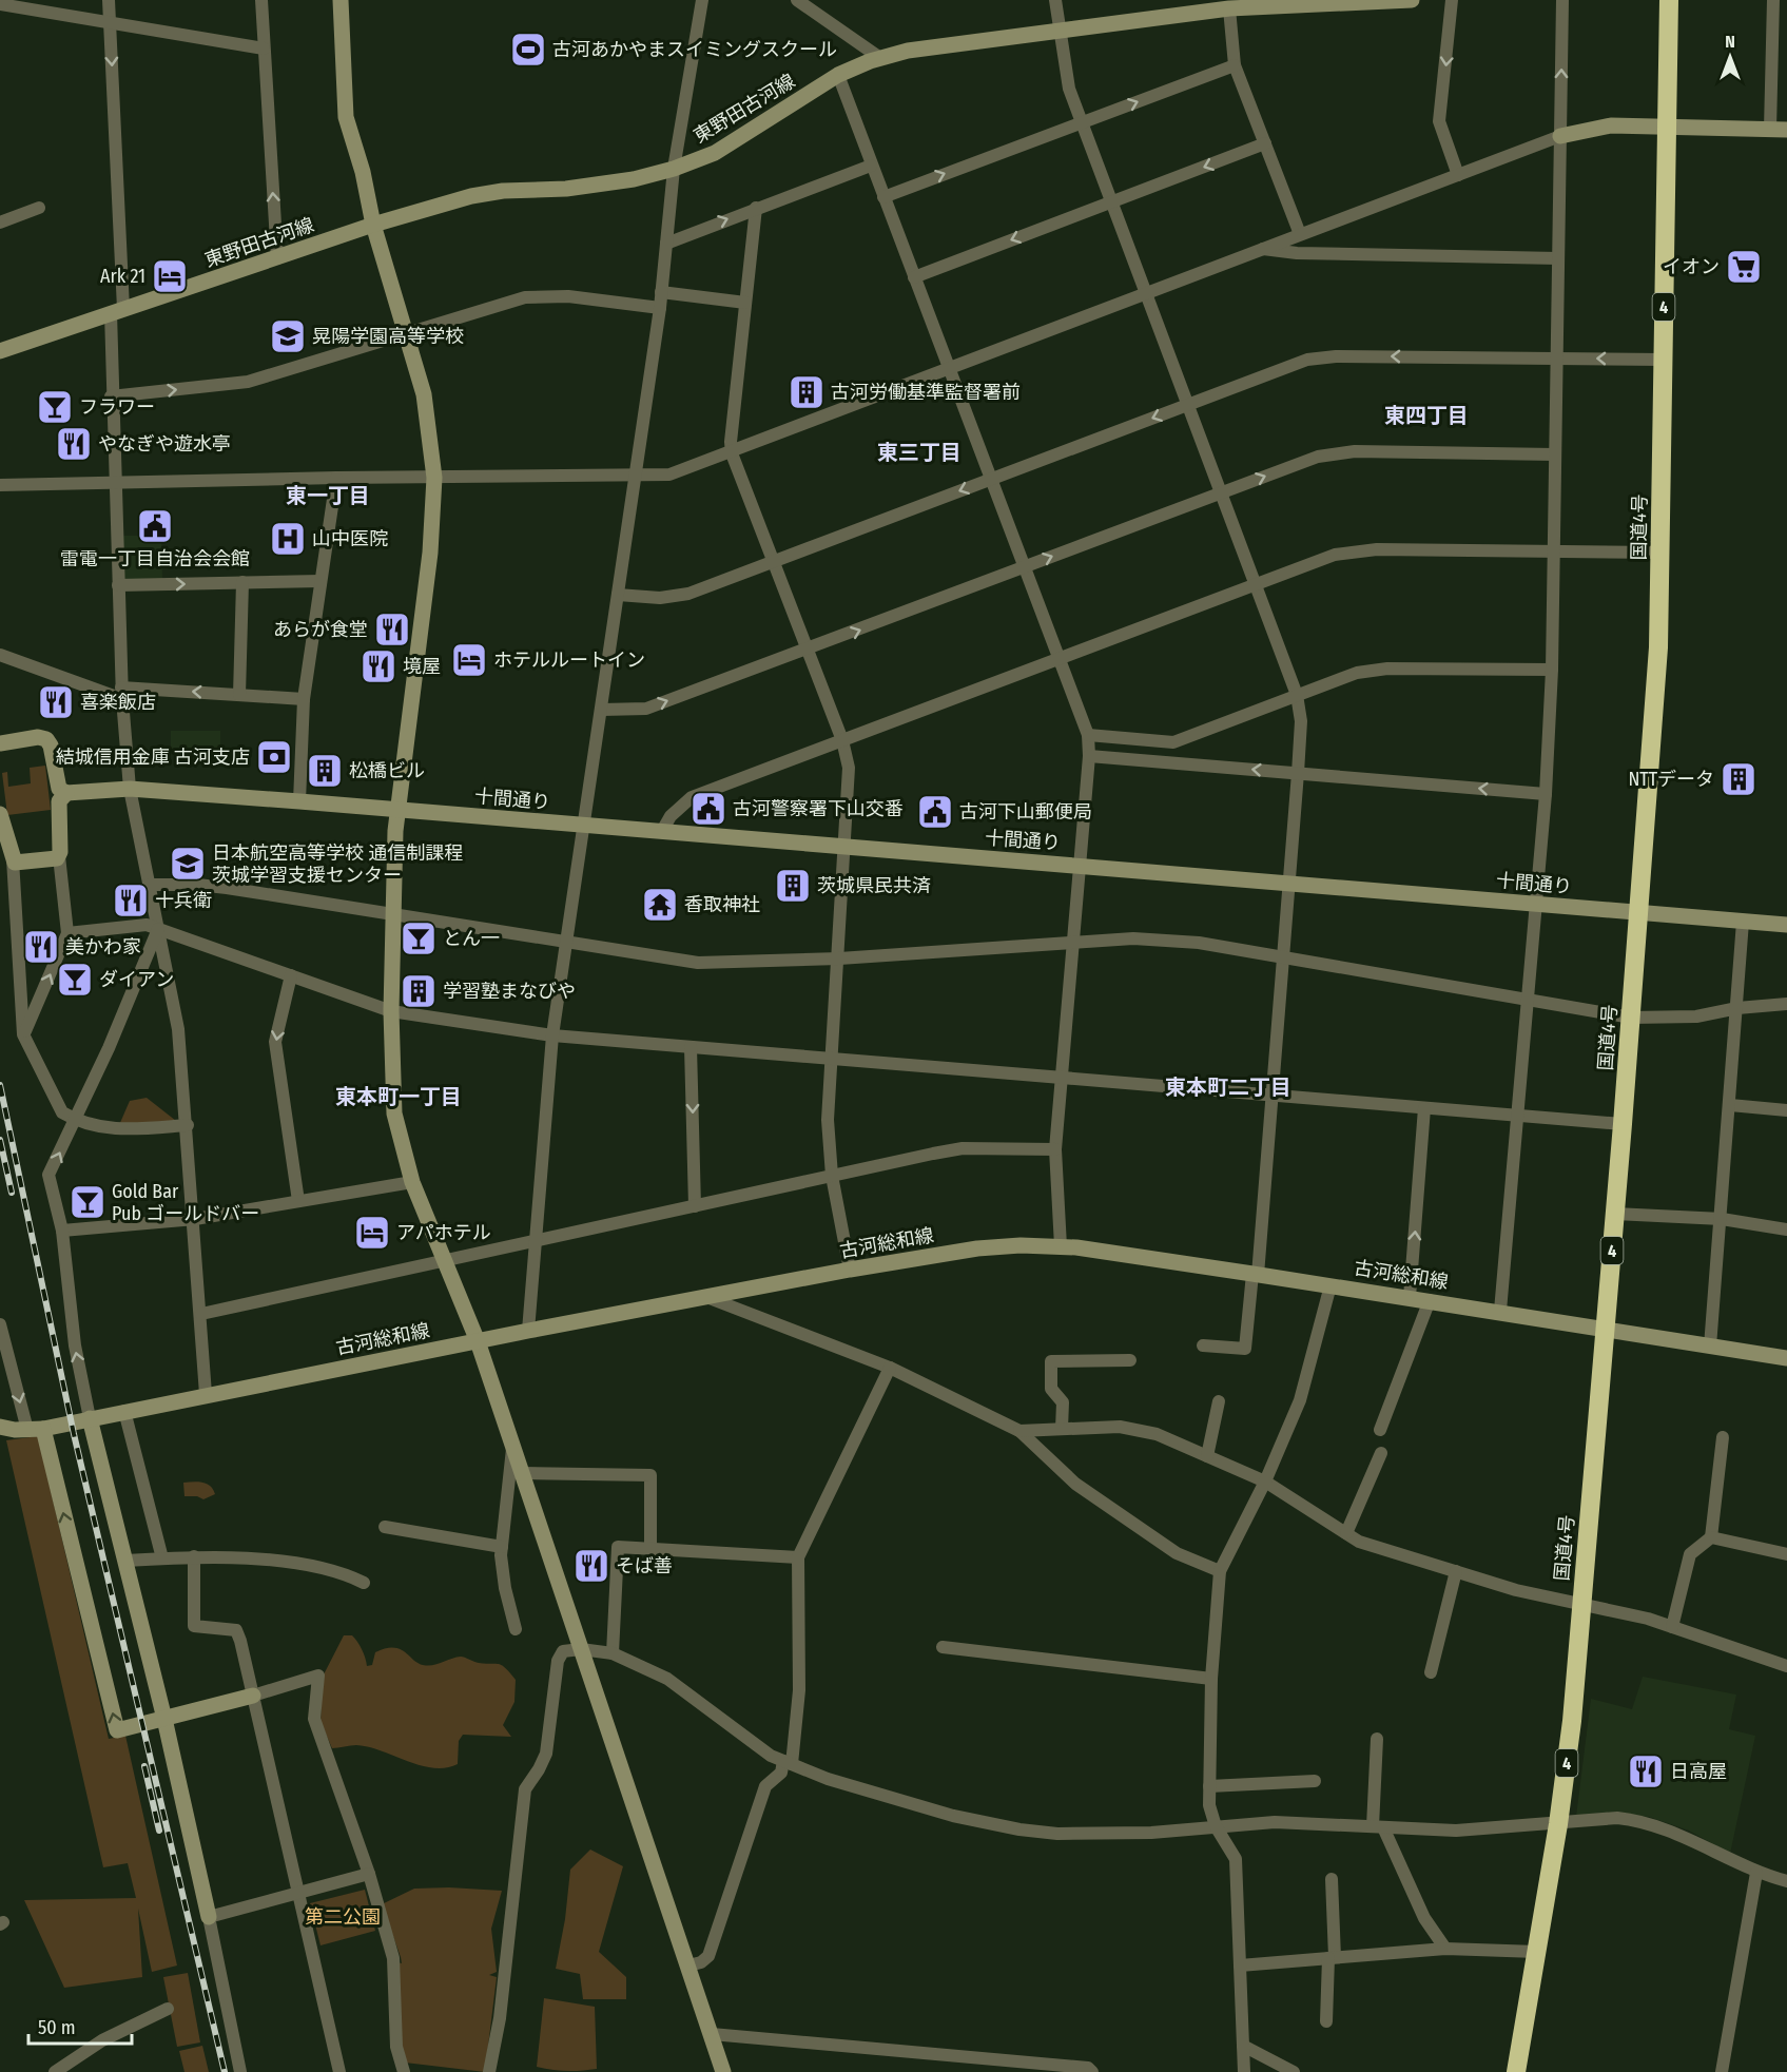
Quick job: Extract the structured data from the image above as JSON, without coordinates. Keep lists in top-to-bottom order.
{
  "streets": {
    "highway": ["4", "国道4号"],
    "street": ["東野田古河線", "十間通り", "古河総和線"]
  },
  "crossings": [
    ["国道4号", "十間通り"],
    ["国道4号", "古河総和線"]
  ],
  "districts": [
    "東四丁目",
    "東三丁目",
    "東一丁目",
    "東本町二丁目",
    "東本町一丁目"
  ],
  "parks": ["第二公園"],
  "places": {
    "sports": ["古河あかやまスイミングスクール"],
    "supermarket": ["イオン"],
    "hotel": ["Ark 21", "ホテルルートイン", "アパホテル"],
    "school or university": ["晃陽学園高等学校", "日本航空高等学校 通信制課程 茨城学習支援センター"],
    "building": [
      "古河労働基準監督署前",
      "松橋ビル",
      "NTTデータ",
      "茨城県民共済",
      "学習塾まなびや"
    ],
    "bar": [
      "フラワー",
      "とん一",
      "ダイアン",
      "Gold Bar Pub ゴールドバー"
    ],
    "restaurant": [
      "やなぎや遊水亭",
      "あらが食堂",
      "境屋",
      "喜楽飯店",
      "十兵衛",
      "美かわ家",
      "そば善",
      "日高屋"
    ],
    "public building": ["雷電一丁目自治会会館", "古河警察署下山交番", "古河下山郵便局"],
    "hospital": ["山中医院"],
    "bank": ["結城信用金庫 古河支店"],
    "temple": ["香取神社"]
  },
  "scale_bar": "50 m",
  "north": "top"
}
